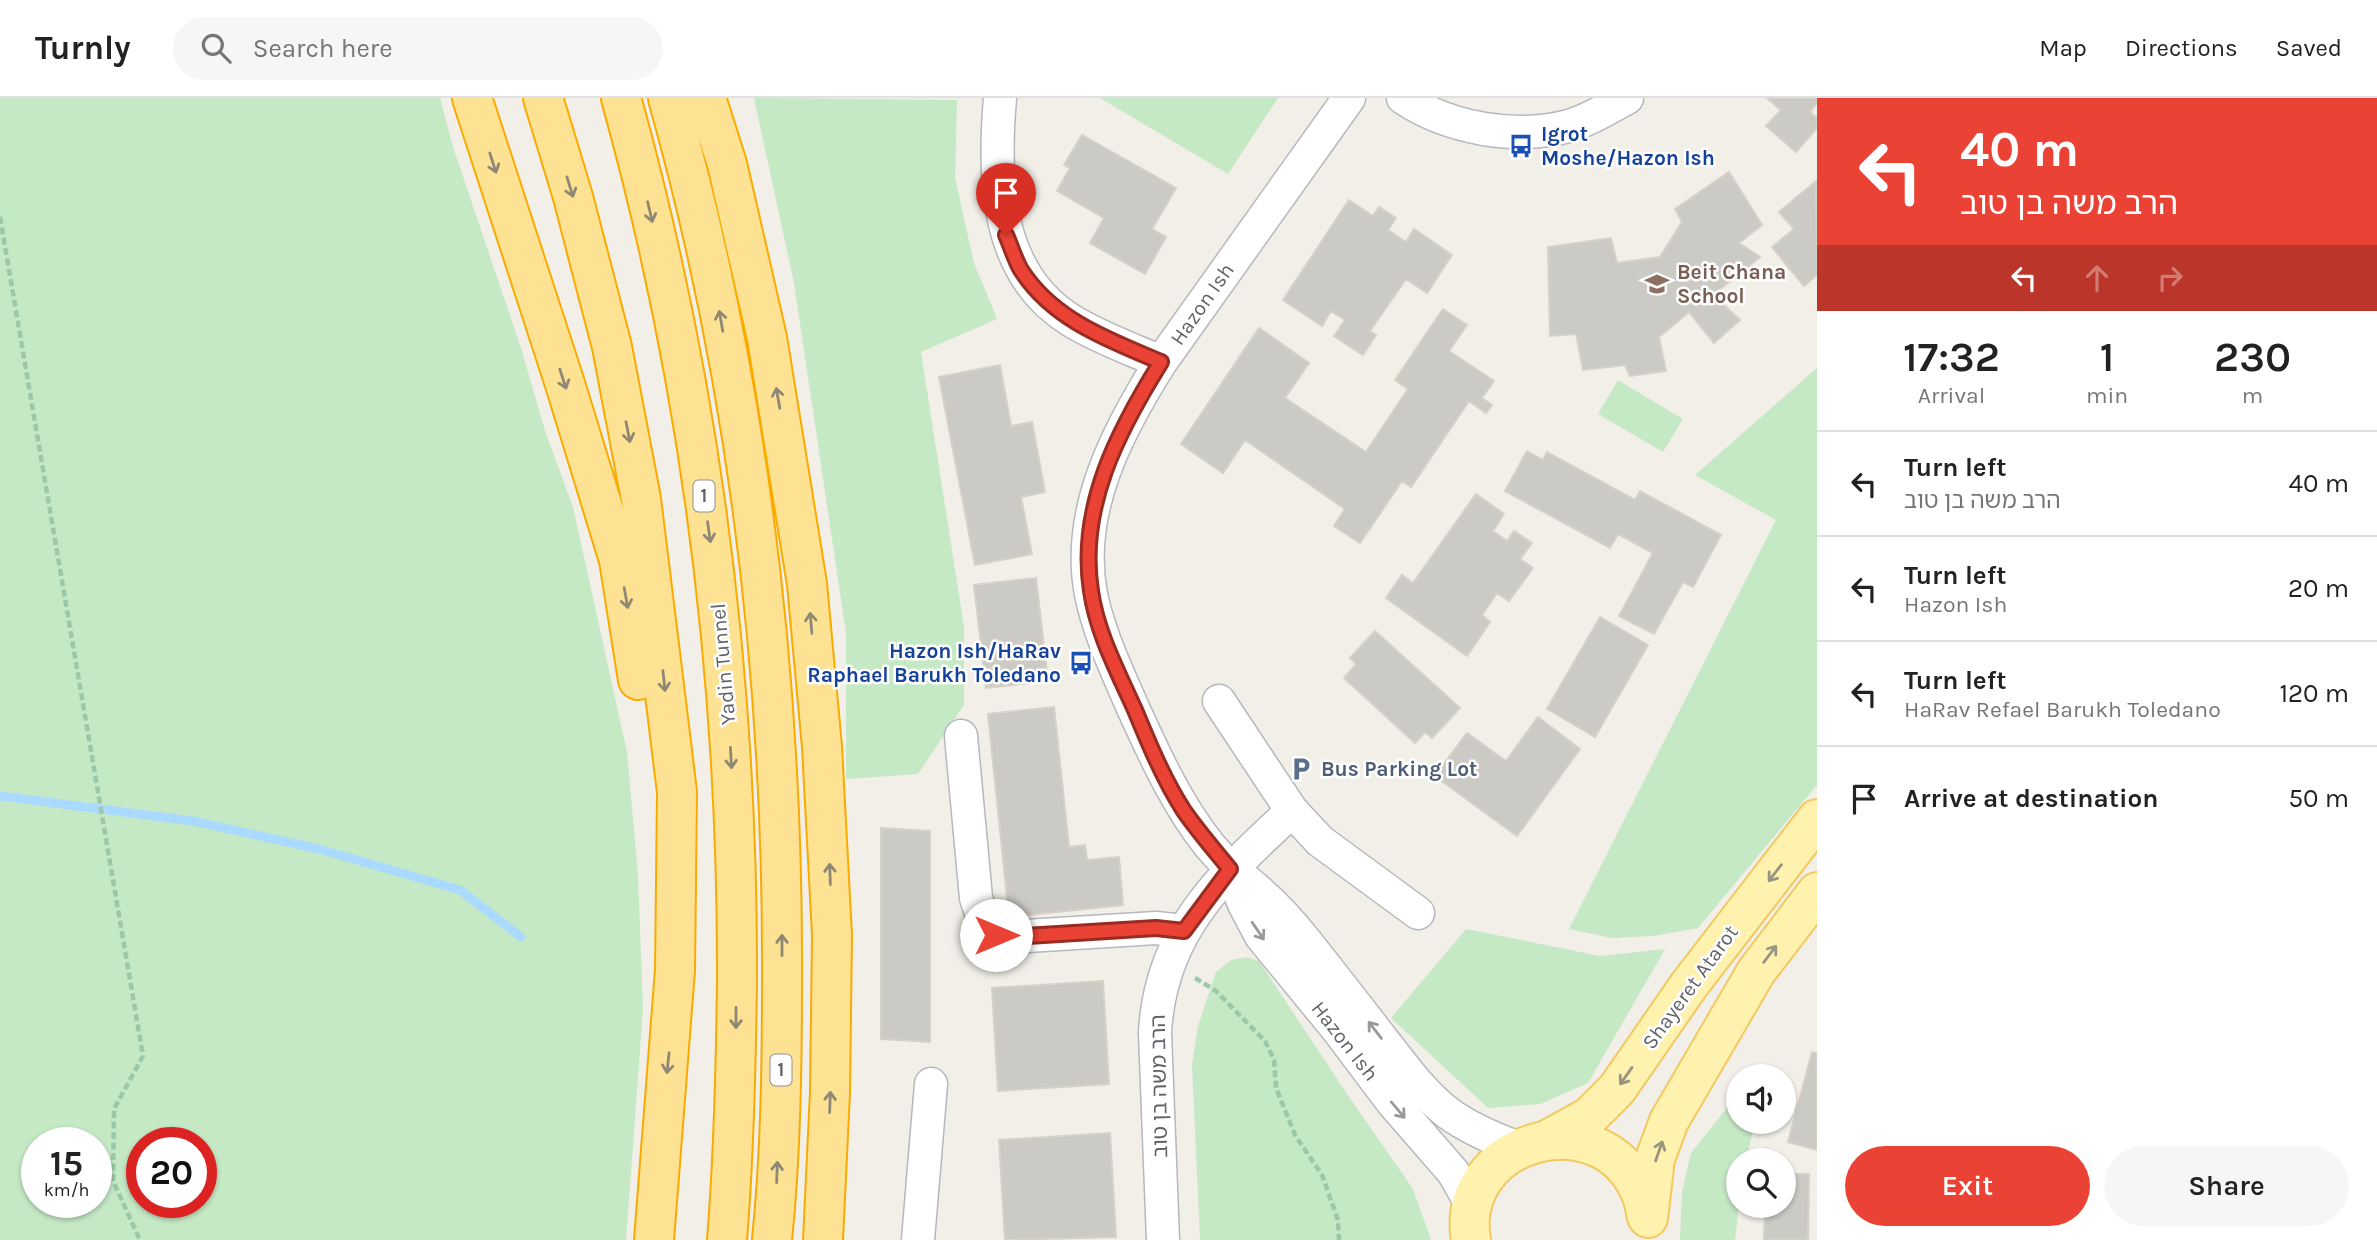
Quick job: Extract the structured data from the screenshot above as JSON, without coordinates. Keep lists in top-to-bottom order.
{
  "streets": {
    "highway": ["1", "Yadin Tunnel"],
    "main road": ["Shayeret Atarot"],
    "street": ["Hazon Ish", "הרב משה בן טוב"]
  },
  "crossings": [
    ["Hazon Ish", "Shayeret Atarot"],
    ["Hazon Ish", "הרב משה בן טוב"]
  ],
  "places": {
    "bus stop": ["Igrot Moshe/Hazon Ish", "Hazon Ish/HaRav Raphael Barukh Toledano"],
    "school or university": ["Beit Chana School"],
    "parking": ["Bus Parking Lot"]
  },
  "page": {
    "header": "Turnly",
    "search": "Search here",
    "nav": ["Map", "Directions", "Saved"],
    "turn": ["40 m", "הרב משה בן טוב"],
    "eta": [
      "17:32",
      "Arrival",
      "1",
      "min",
      "230",
      "m"
    ],
    "list": [
      {
        "name": "Turn left",
        "note": "הרב משה בן טוב",
        "value": "40 m"
      },
      {
        "name": "Turn left",
        "note": "Hazon Ish",
        "value": "20 m"
      },
      {
        "name": "Turn left",
        "note": "HaRav Refael Barukh Toledano",
        "value": "120 m"
      },
      {
        "name": "Arrive at destination",
        "value": "50 m"
      }
    ],
    "speed": "15 km/h",
    "limit": "20",
    "buttons": ["Exit", "Share"]
  }
}
